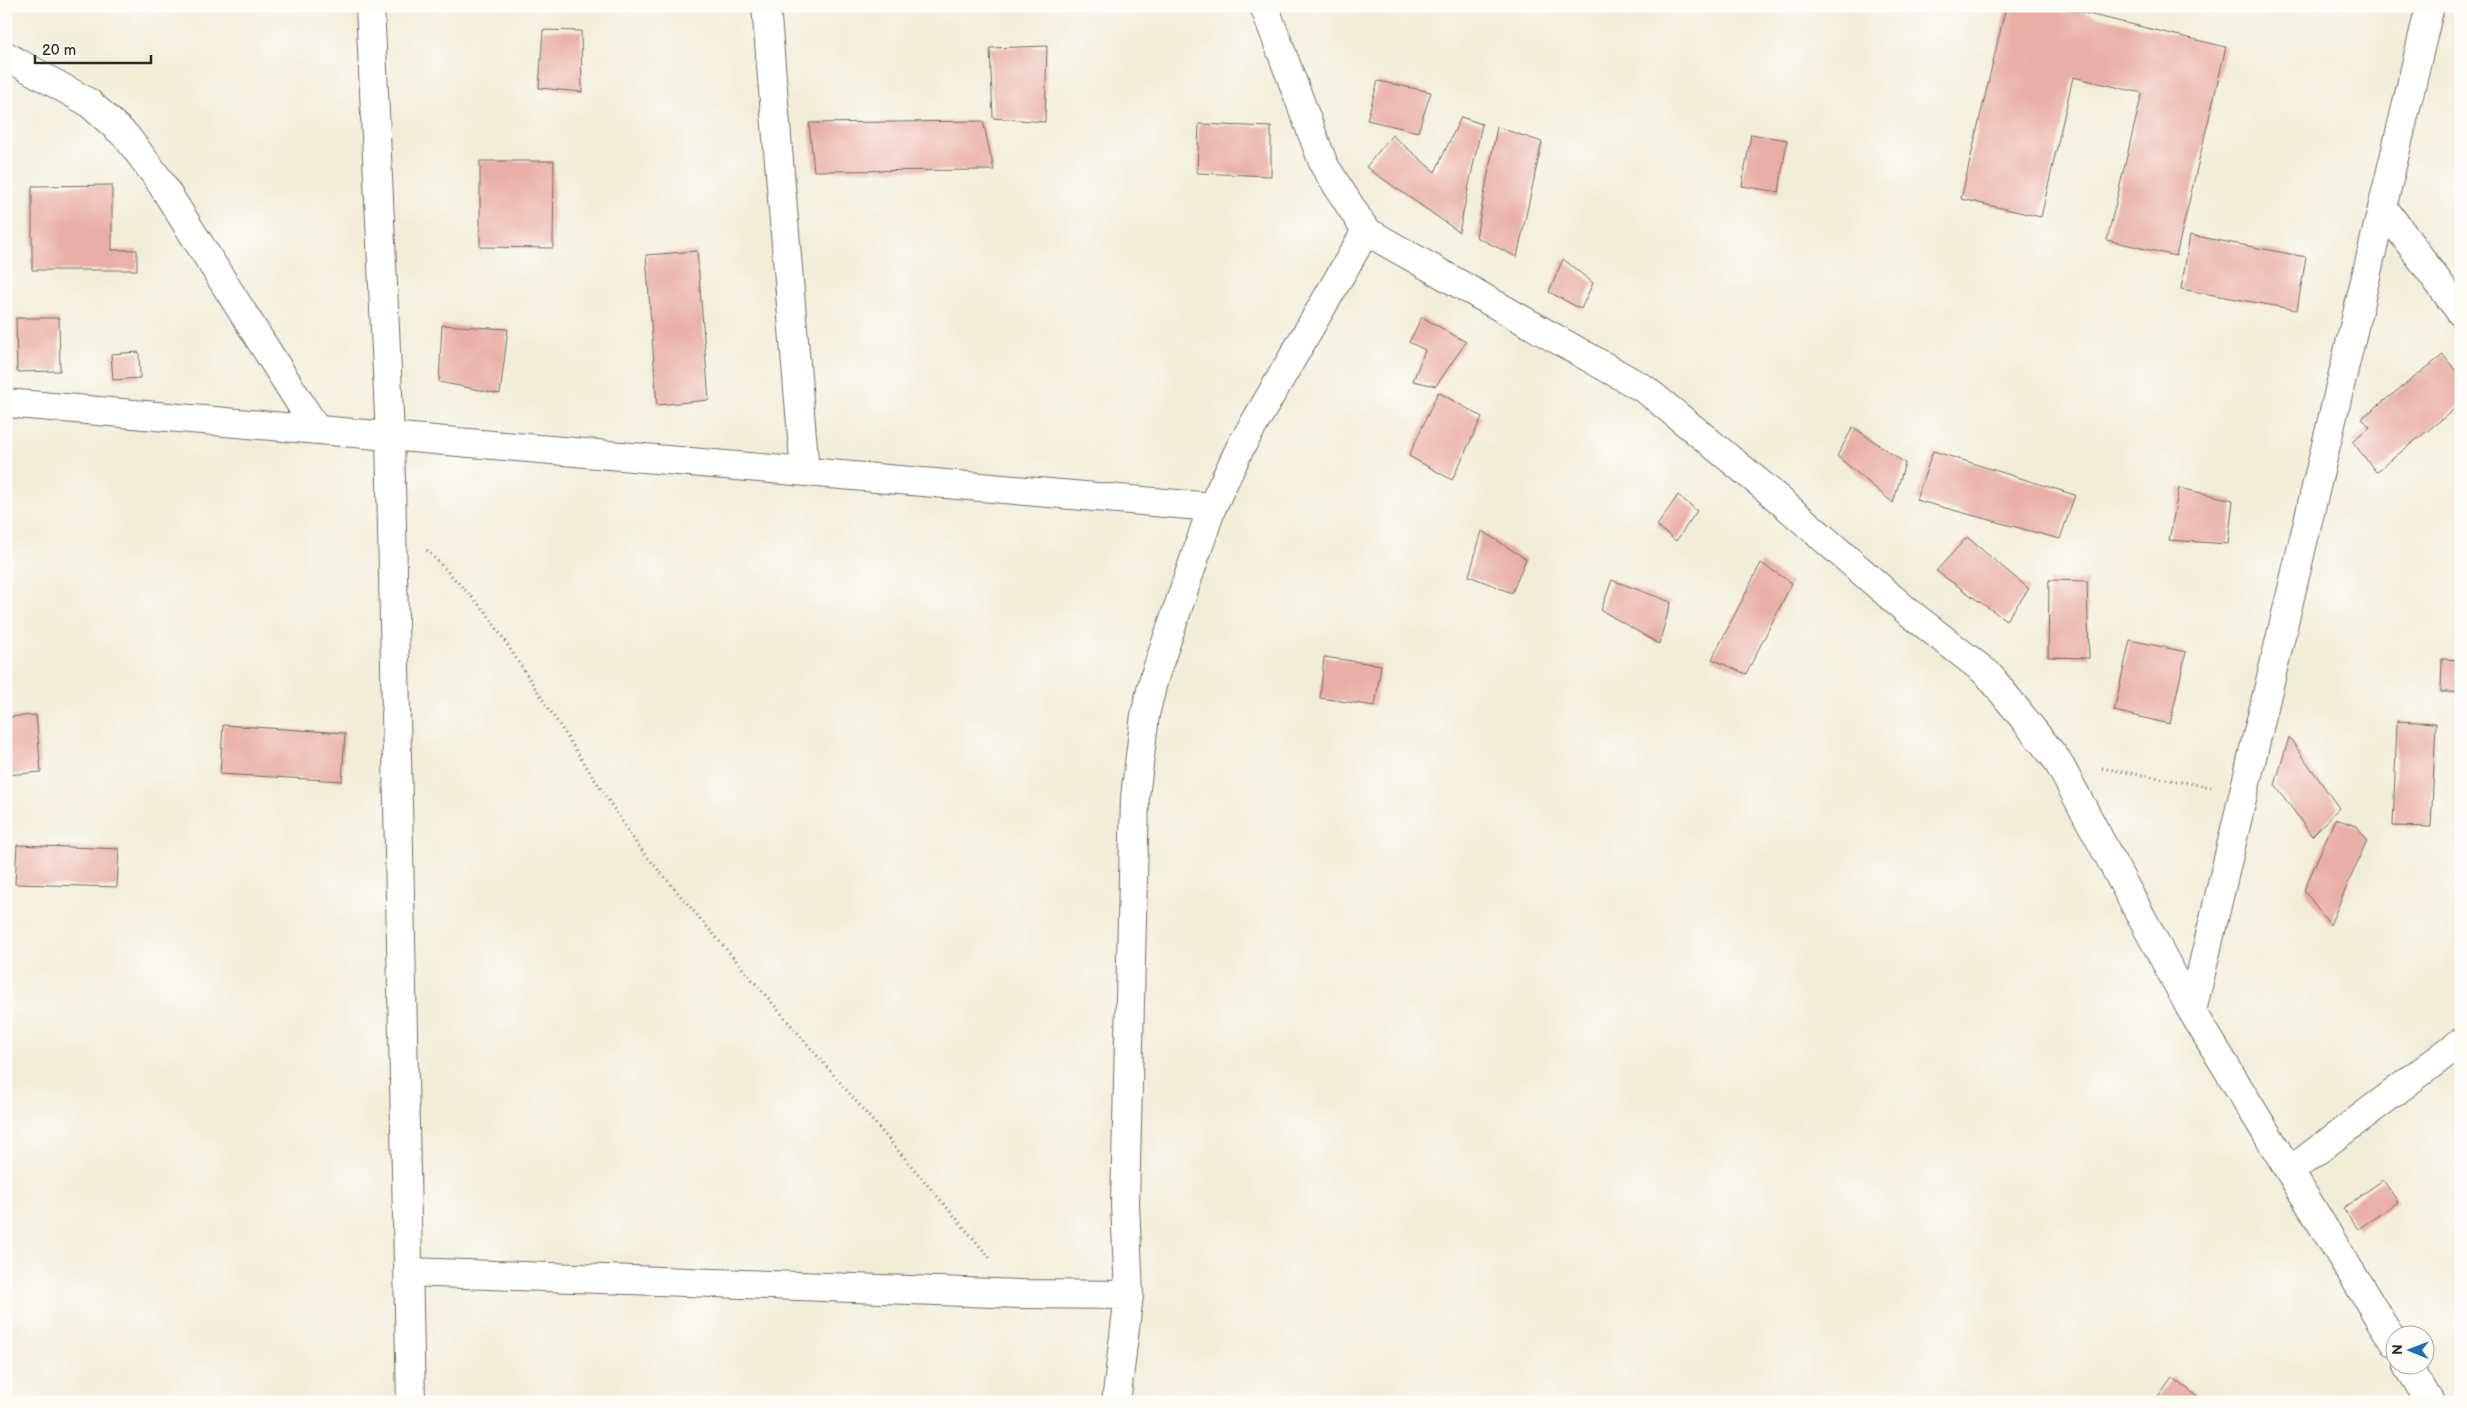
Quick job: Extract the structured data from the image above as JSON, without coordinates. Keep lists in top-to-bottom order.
{
  "scale_bar": "20 m",
  "north": "left"
}
